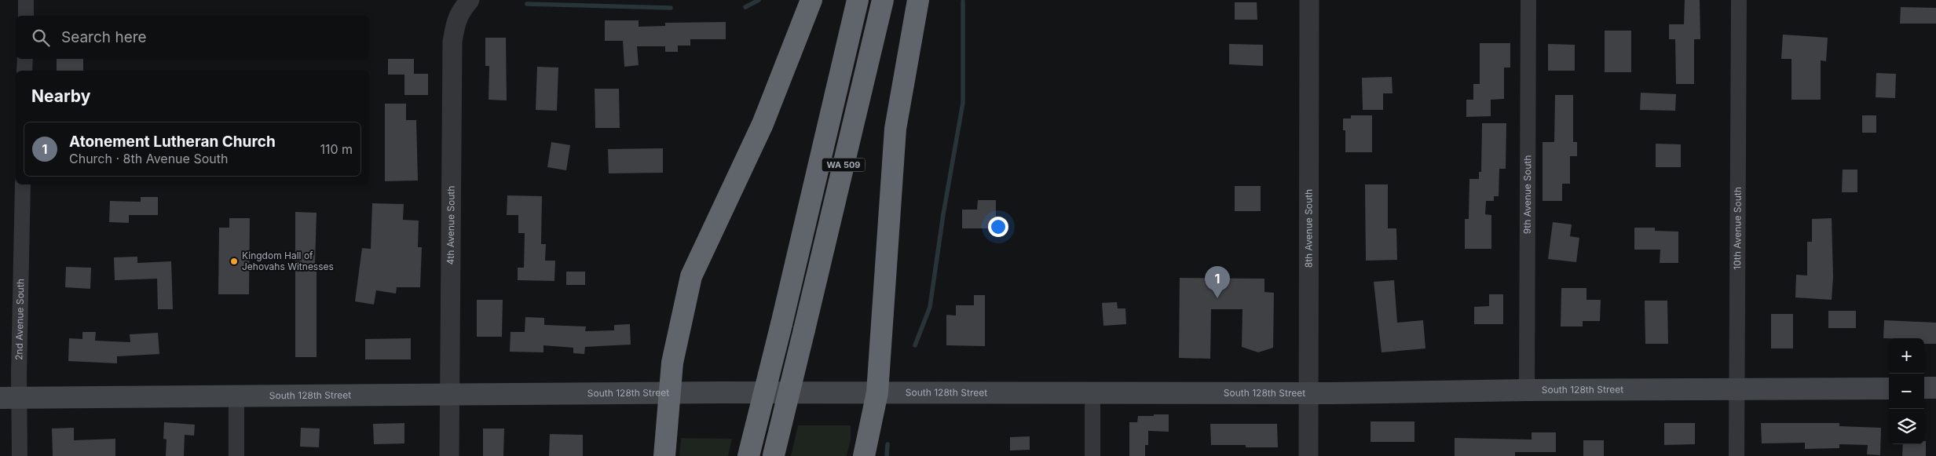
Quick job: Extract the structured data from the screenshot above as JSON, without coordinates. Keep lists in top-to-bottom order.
{
  "streets": {
    "highway": ["WA 509"],
    "main road": ["South 128th Street"],
    "street": [
      "9th Avenue South",
      "4th Avenue South",
      "10th Avenue South",
      "8th Avenue South",
      "2nd Avenue South"
    ]
  },
  "crossings": [
    ["9th Avenue South", "South 128th Street"],
    ["4th Avenue South", "South 128th Street"],
    ["10th Avenue South", "South 128th Street"],
    ["8th Avenue South", "South 128th Street"],
    ["2nd Avenue South", "South 128th Street"]
  ],
  "places": ["Kingdom Hall of Jehovahs Witnesses"],
  "page": {
    "search": "Search here",
    "heading": "Nearby",
    "list": [
      {
        "mark": "1",
        "name": "Atonement Lutheran Church",
        "note": "Church · 8th Avenue South",
        "value": "110 m"
      }
    ],
    "pins": "1",
    "map_buttons": ["+", "−"]
  }
}
